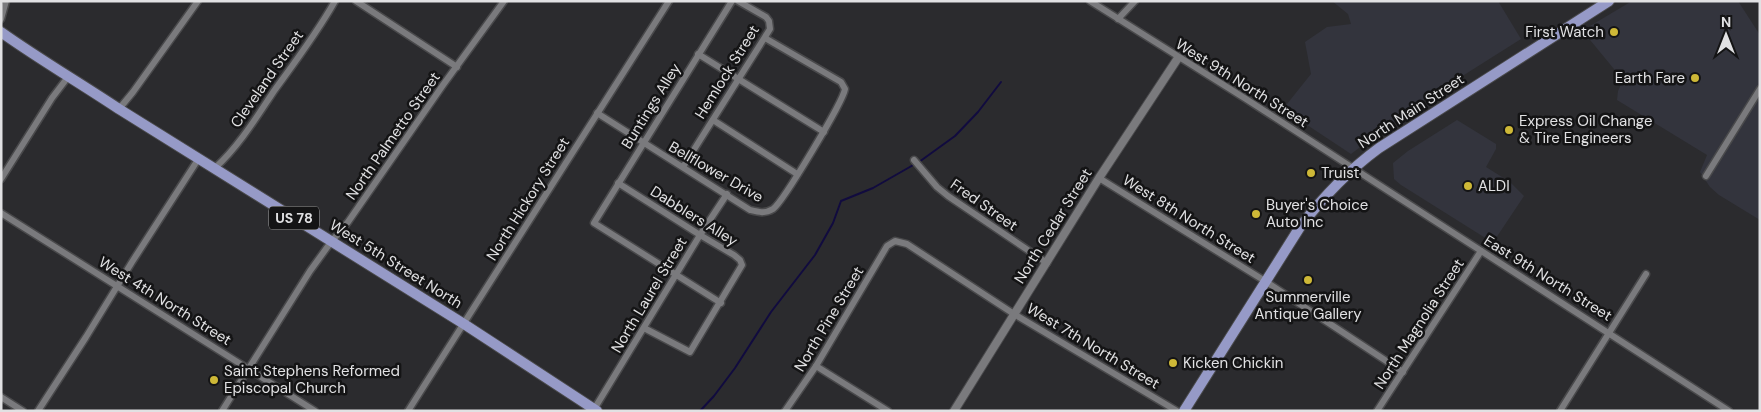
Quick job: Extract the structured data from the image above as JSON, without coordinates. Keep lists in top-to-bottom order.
{
  "streets": {
    "main road": ["North Main Street", "US 78", "West 5th Street North"],
    "street": [
      "Hemlock Street",
      "Cleveland Street",
      "West 9th North Street",
      "Buntings Alley",
      "North Palmetto Street",
      "Bellflower Drive",
      "North Hickory Street",
      "Fred Street",
      "Dabblers Alley",
      "West 8th North Street",
      "North Cedar Street",
      "East 9th North Street",
      "North Laurel Street",
      "West 4th North Street",
      "North Pine Street",
      "North Magnolia Street",
      "West 7th North Street"
    ]
  },
  "crossings": [
    ["Hemlock Street", "Bellflower Drive"],
    ["Cleveland Street", "West 5th Street North"],
    ["West 9th North Street", "North Main Street"],
    ["West 9th North Street", "North Cedar Street"],
    ["West 9th North Street", "East 9th North Street"],
    ["Buntings Alley", "Bellflower Drive"],
    ["Buntings Alley", "Dabblers Alley"],
    ["Buntings Alley", "North Laurel Street"],
    ["North Main Street", "West 8th North Street"],
    ["North Main Street", "East 9th North Street"],
    ["North Palmetto Street", "West 5th Street North"],
    ["North Palmetto Street", "West 4th North Street"],
    ["Bellflower Drive", "North Hickory Street"],
    ["Bellflower Drive", "North Laurel Street"],
    ["North Hickory Street", "West 5th Street North"],
    ["Fred Street", "North Cedar Street"],
    ["Dabblers Alley", "North Laurel Street"],
    ["West 8th North Street", "North Cedar Street"],
    ["West 8th North Street", "North Magnolia Street"],
    ["North Cedar Street", "West 7th North Street"],
    ["West 5th Street North", "North Laurel Street"],
    ["East 9th North Street", "North Magnolia Street"],
    ["North Pine Street", "West 7th North Street"]
  ],
  "places": [
    "First Watch",
    "Earth Fare",
    "Express Oil Change & Tire Engineers",
    "Truist",
    "ALDI",
    "Buyer's Choice Auto Inc",
    "Summerville Antique Gallery",
    "Kicken Chickin",
    "Saint Stephens Reformed Episcopal Church"
  ],
  "north": "top"
}
